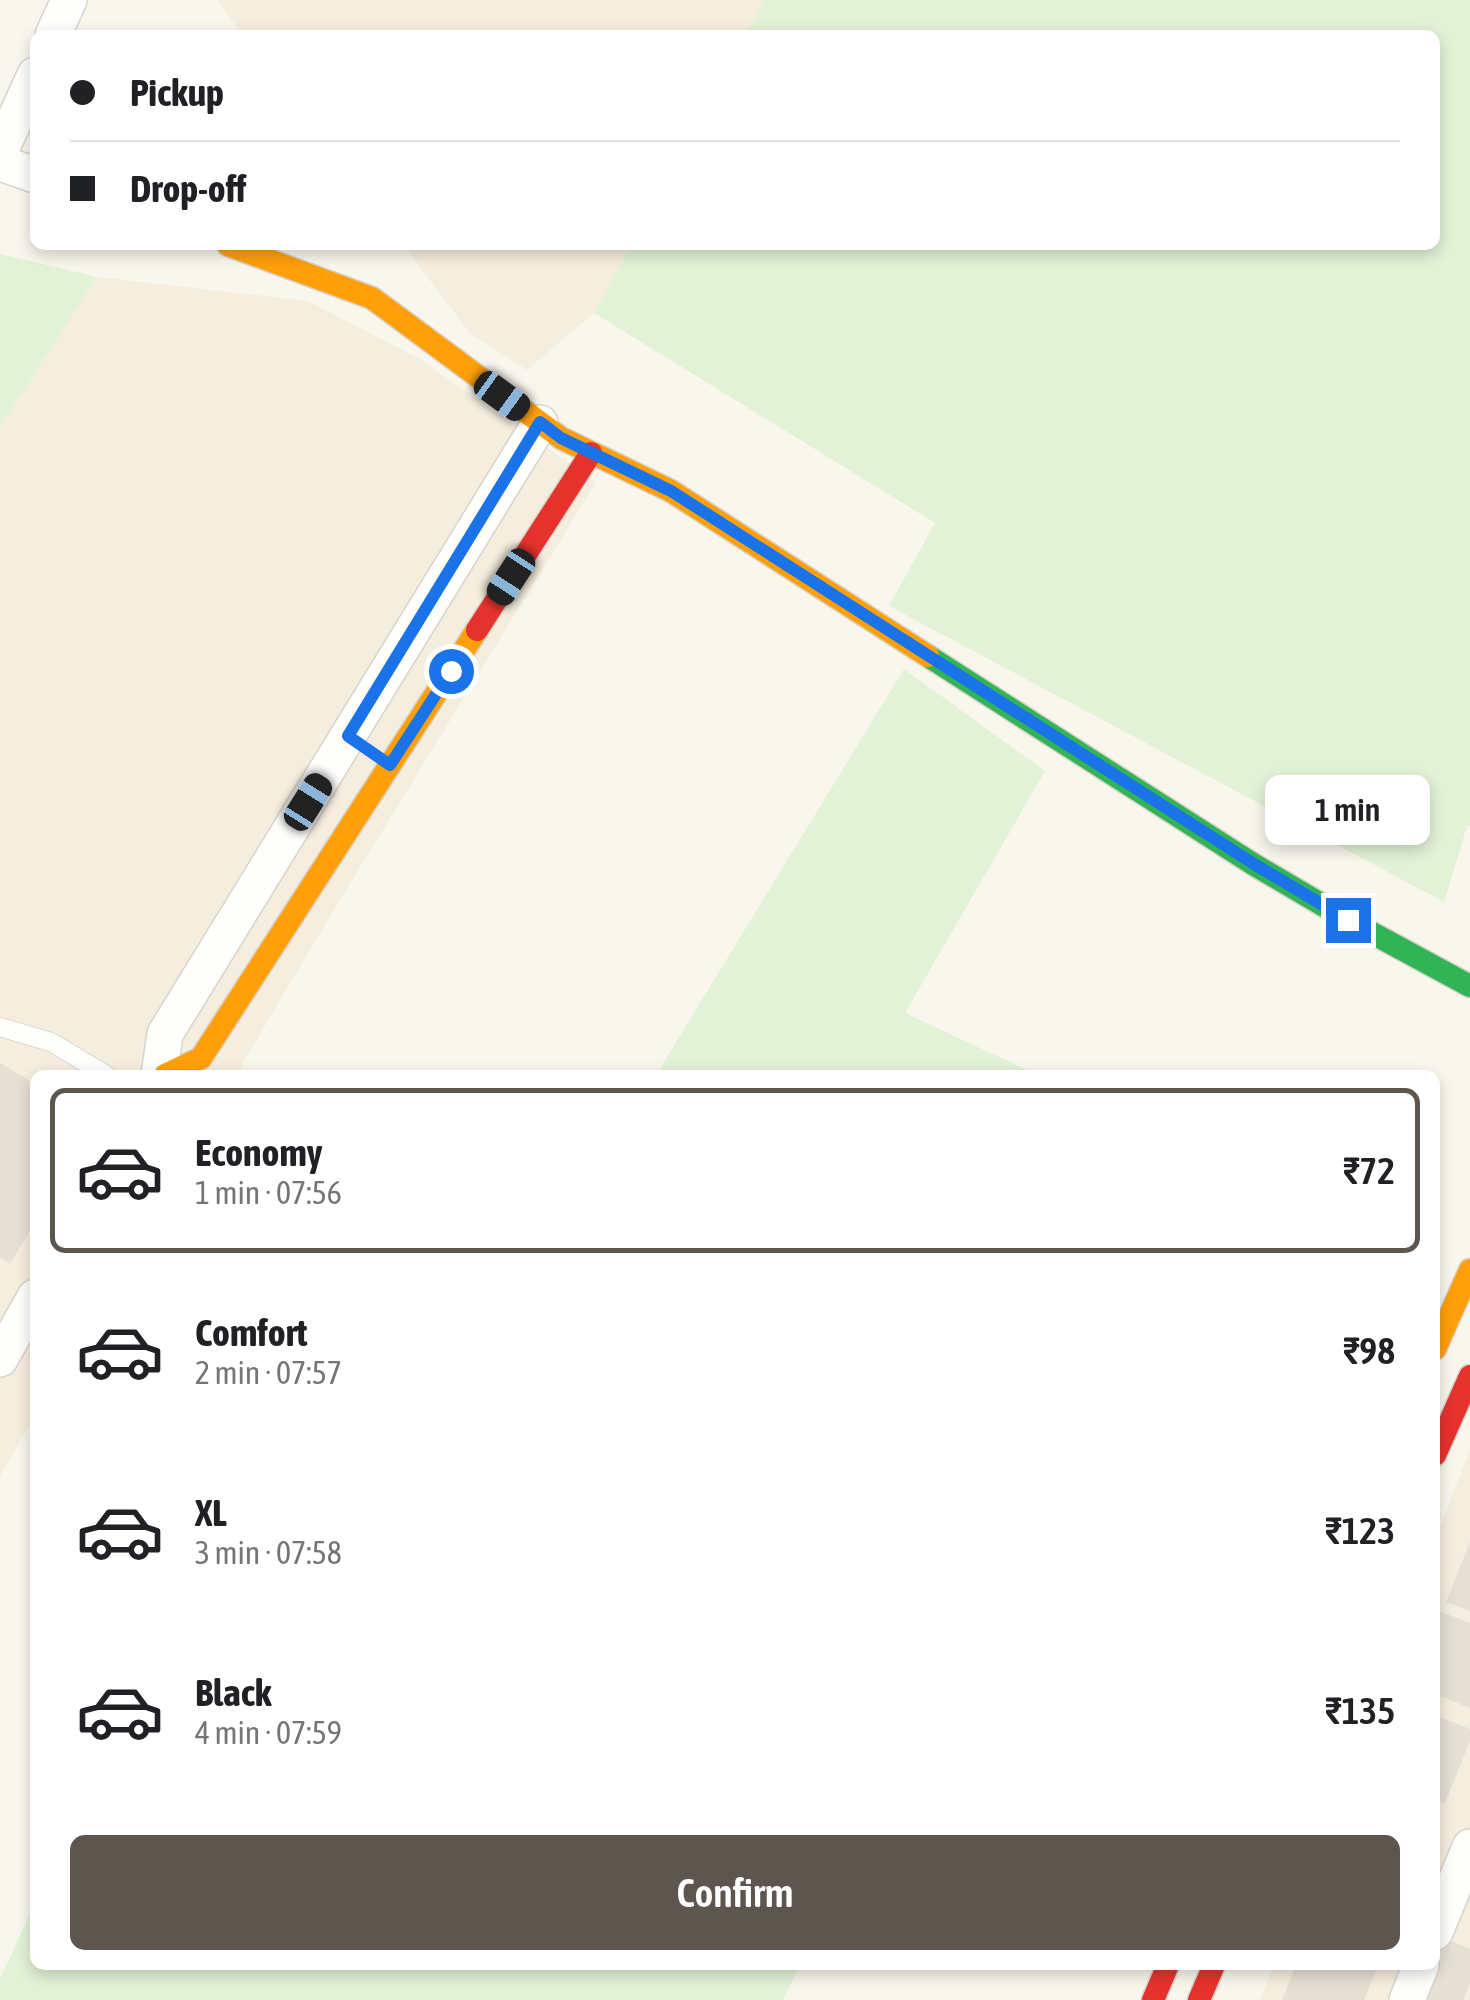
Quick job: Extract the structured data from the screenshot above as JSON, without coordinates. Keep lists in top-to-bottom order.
{
  "page": {
    "banner": ["Pickup", "Drop-off"],
    "bubble": "1 min",
    "list": [
      {
        "name": "Economy",
        "note": "1 min · 07:56",
        "value": "₹72"
      },
      {
        "name": "Comfort",
        "note": "2 min · 07:57",
        "value": "₹98"
      },
      {
        "name": "XL",
        "note": "3 min · 07:58",
        "value": "₹123"
      },
      {
        "name": "Black",
        "note": "4 min · 07:59",
        "value": "₹135"
      }
    ],
    "buttons": "Confirm"
  }
}
